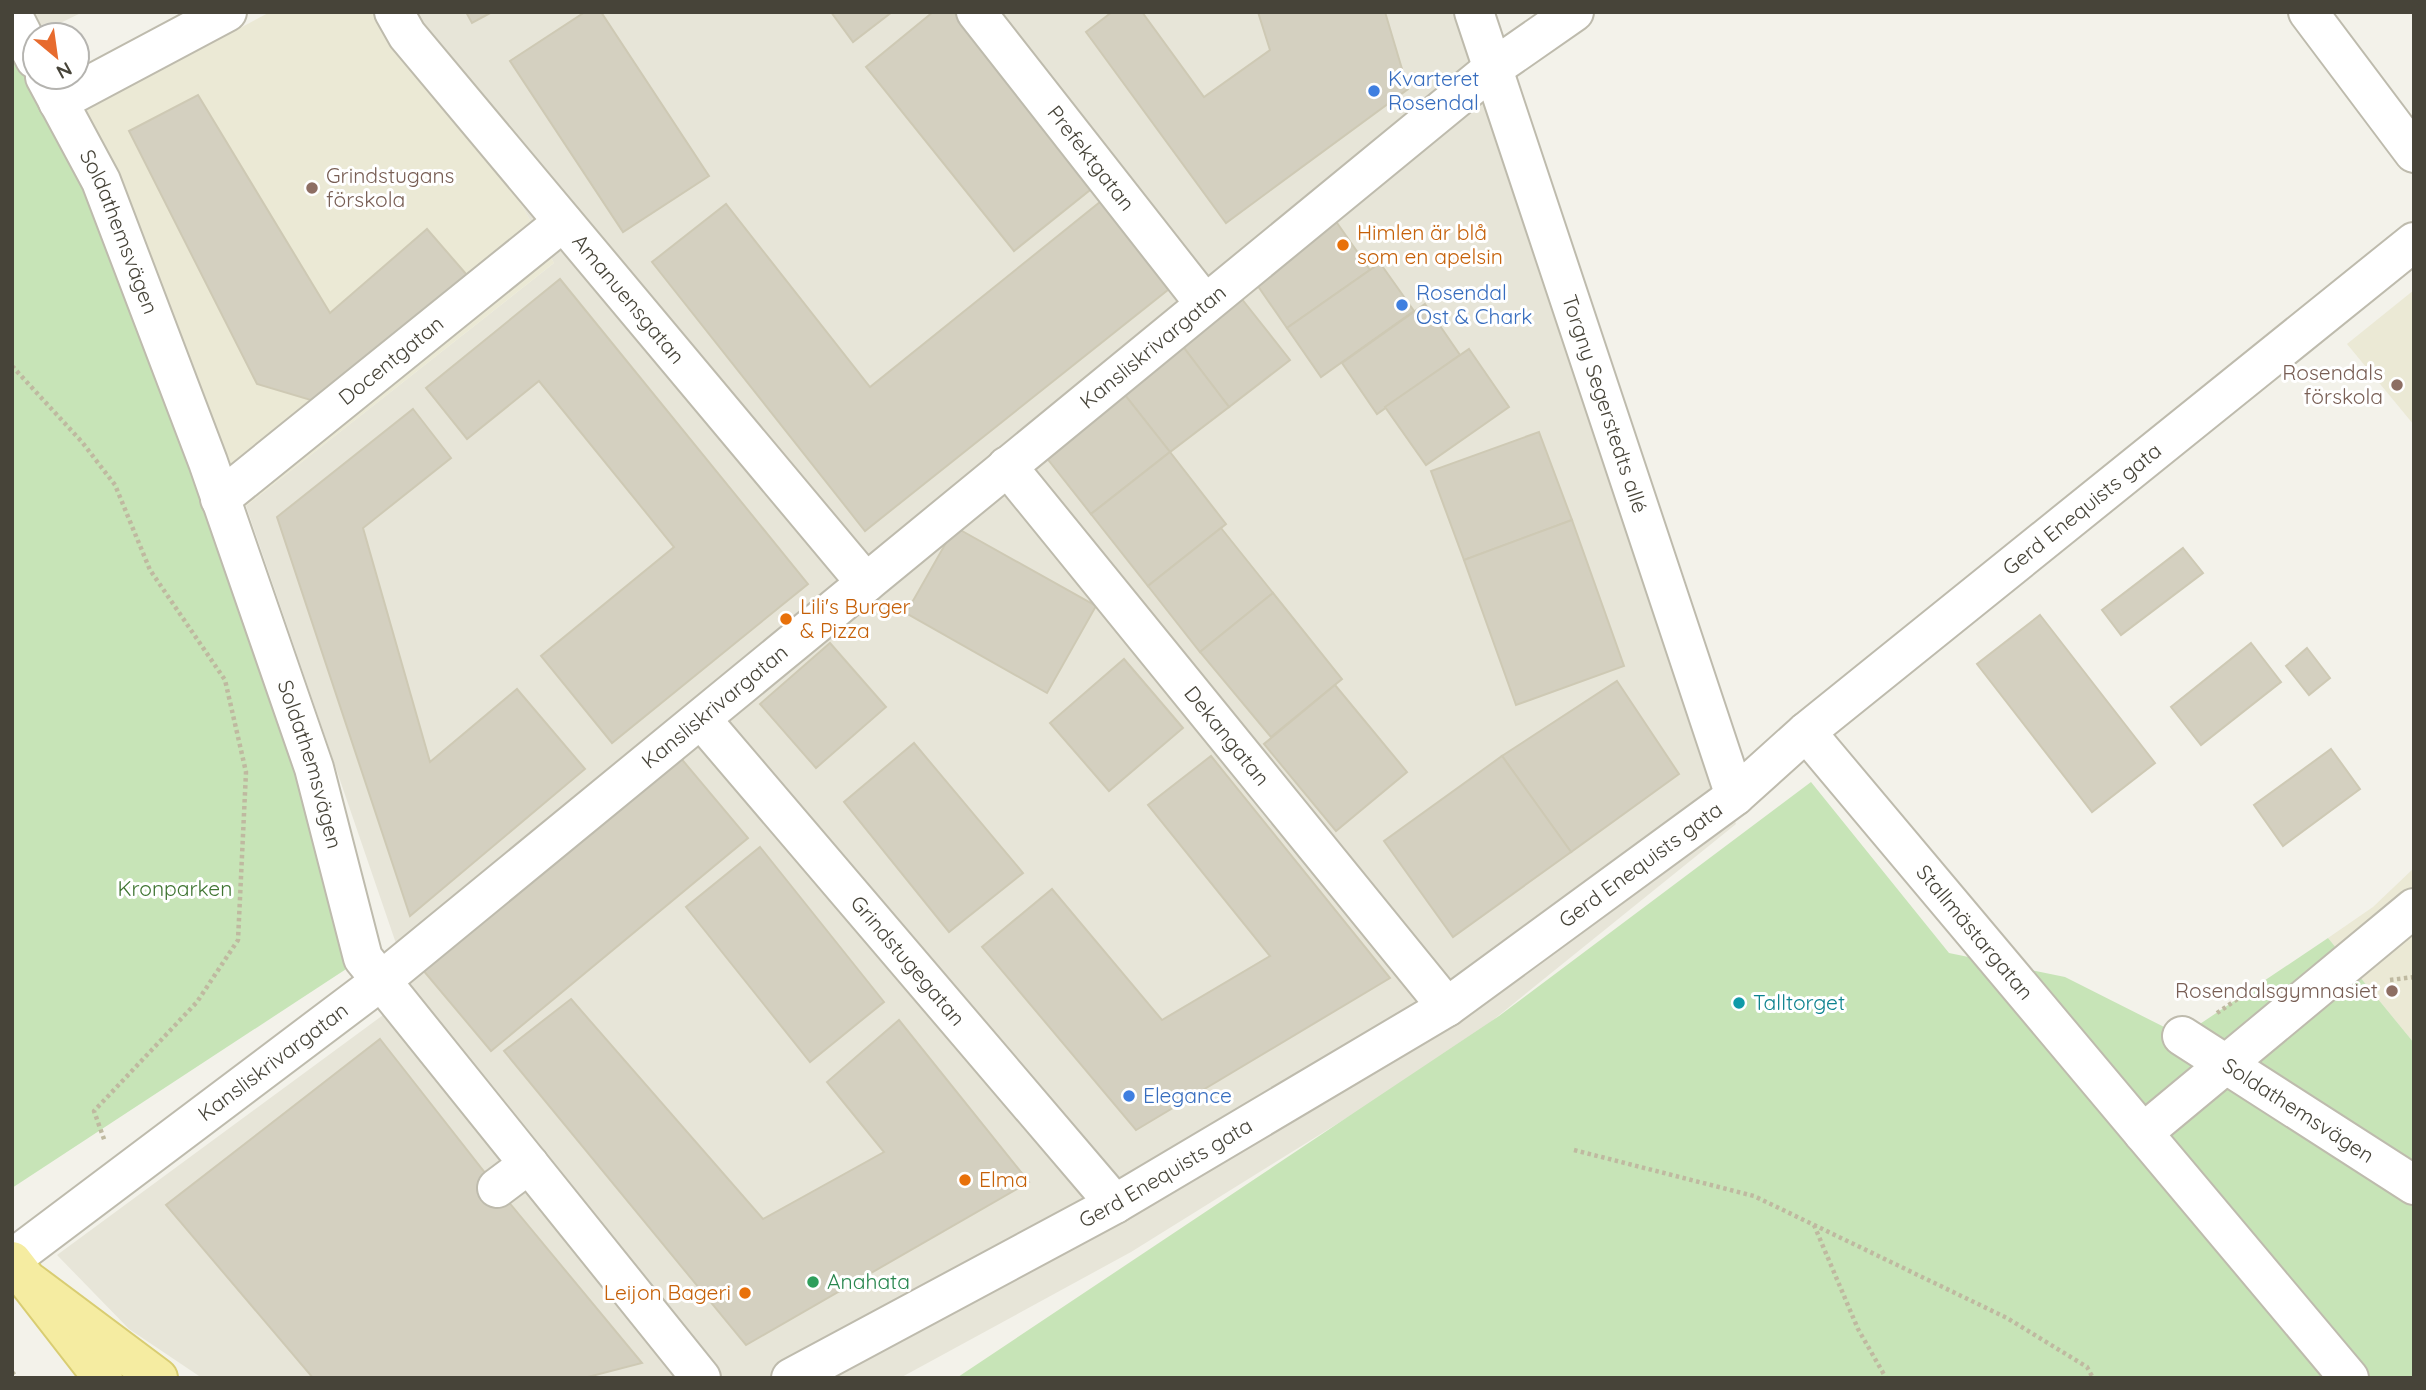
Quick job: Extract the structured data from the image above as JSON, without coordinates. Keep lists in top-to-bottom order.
{
  "streets": {
    "street": [
      "Prefektgatan",
      "Soldathemsvägen",
      "Amanuensgatan",
      "Kansliskrivargatan",
      "Docentgatan",
      "Torgny Segerstedts allé",
      "Gerd Enequists gata",
      "Dekangatan",
      "Stallmästargatan",
      "Grindstugegatan"
    ]
  },
  "crossings": [
    ["Prefektgatan", "Kansliskrivargatan"],
    ["Soldathemsvägen", "Kansliskrivargatan"],
    ["Soldathemsvägen", "Docentgatan"],
    ["Amanuensgatan", "Kansliskrivargatan"],
    ["Amanuensgatan", "Docentgatan"],
    ["Kansliskrivargatan", "Torgny Segerstedts allé"],
    ["Kansliskrivargatan", "Dekangatan"],
    ["Kansliskrivargatan", "Grindstugegatan"],
    ["Torgny Segerstedts allé", "Gerd Enequists gata"],
    ["Gerd Enequists gata", "Dekangatan"],
    ["Gerd Enequists gata", "Stallmästargatan"],
    ["Gerd Enequists gata", "Grindstugegatan"]
  ],
  "parks": ["Kronparken"],
  "places": [
    "Kvarteret Rosendal",
    "Grindstugans förskola",
    "Himlen är blå som en apelsin",
    "Rosendal Ost & Chark",
    "Rosendals förskola",
    "Lili's Burger & Pizza",
    "Rosendalsgymnasiet",
    "Talltorget",
    "Elegance",
    "Elma",
    "Anahata",
    "Leijon Bageri"
  ],
  "north": "bottom right"
}
